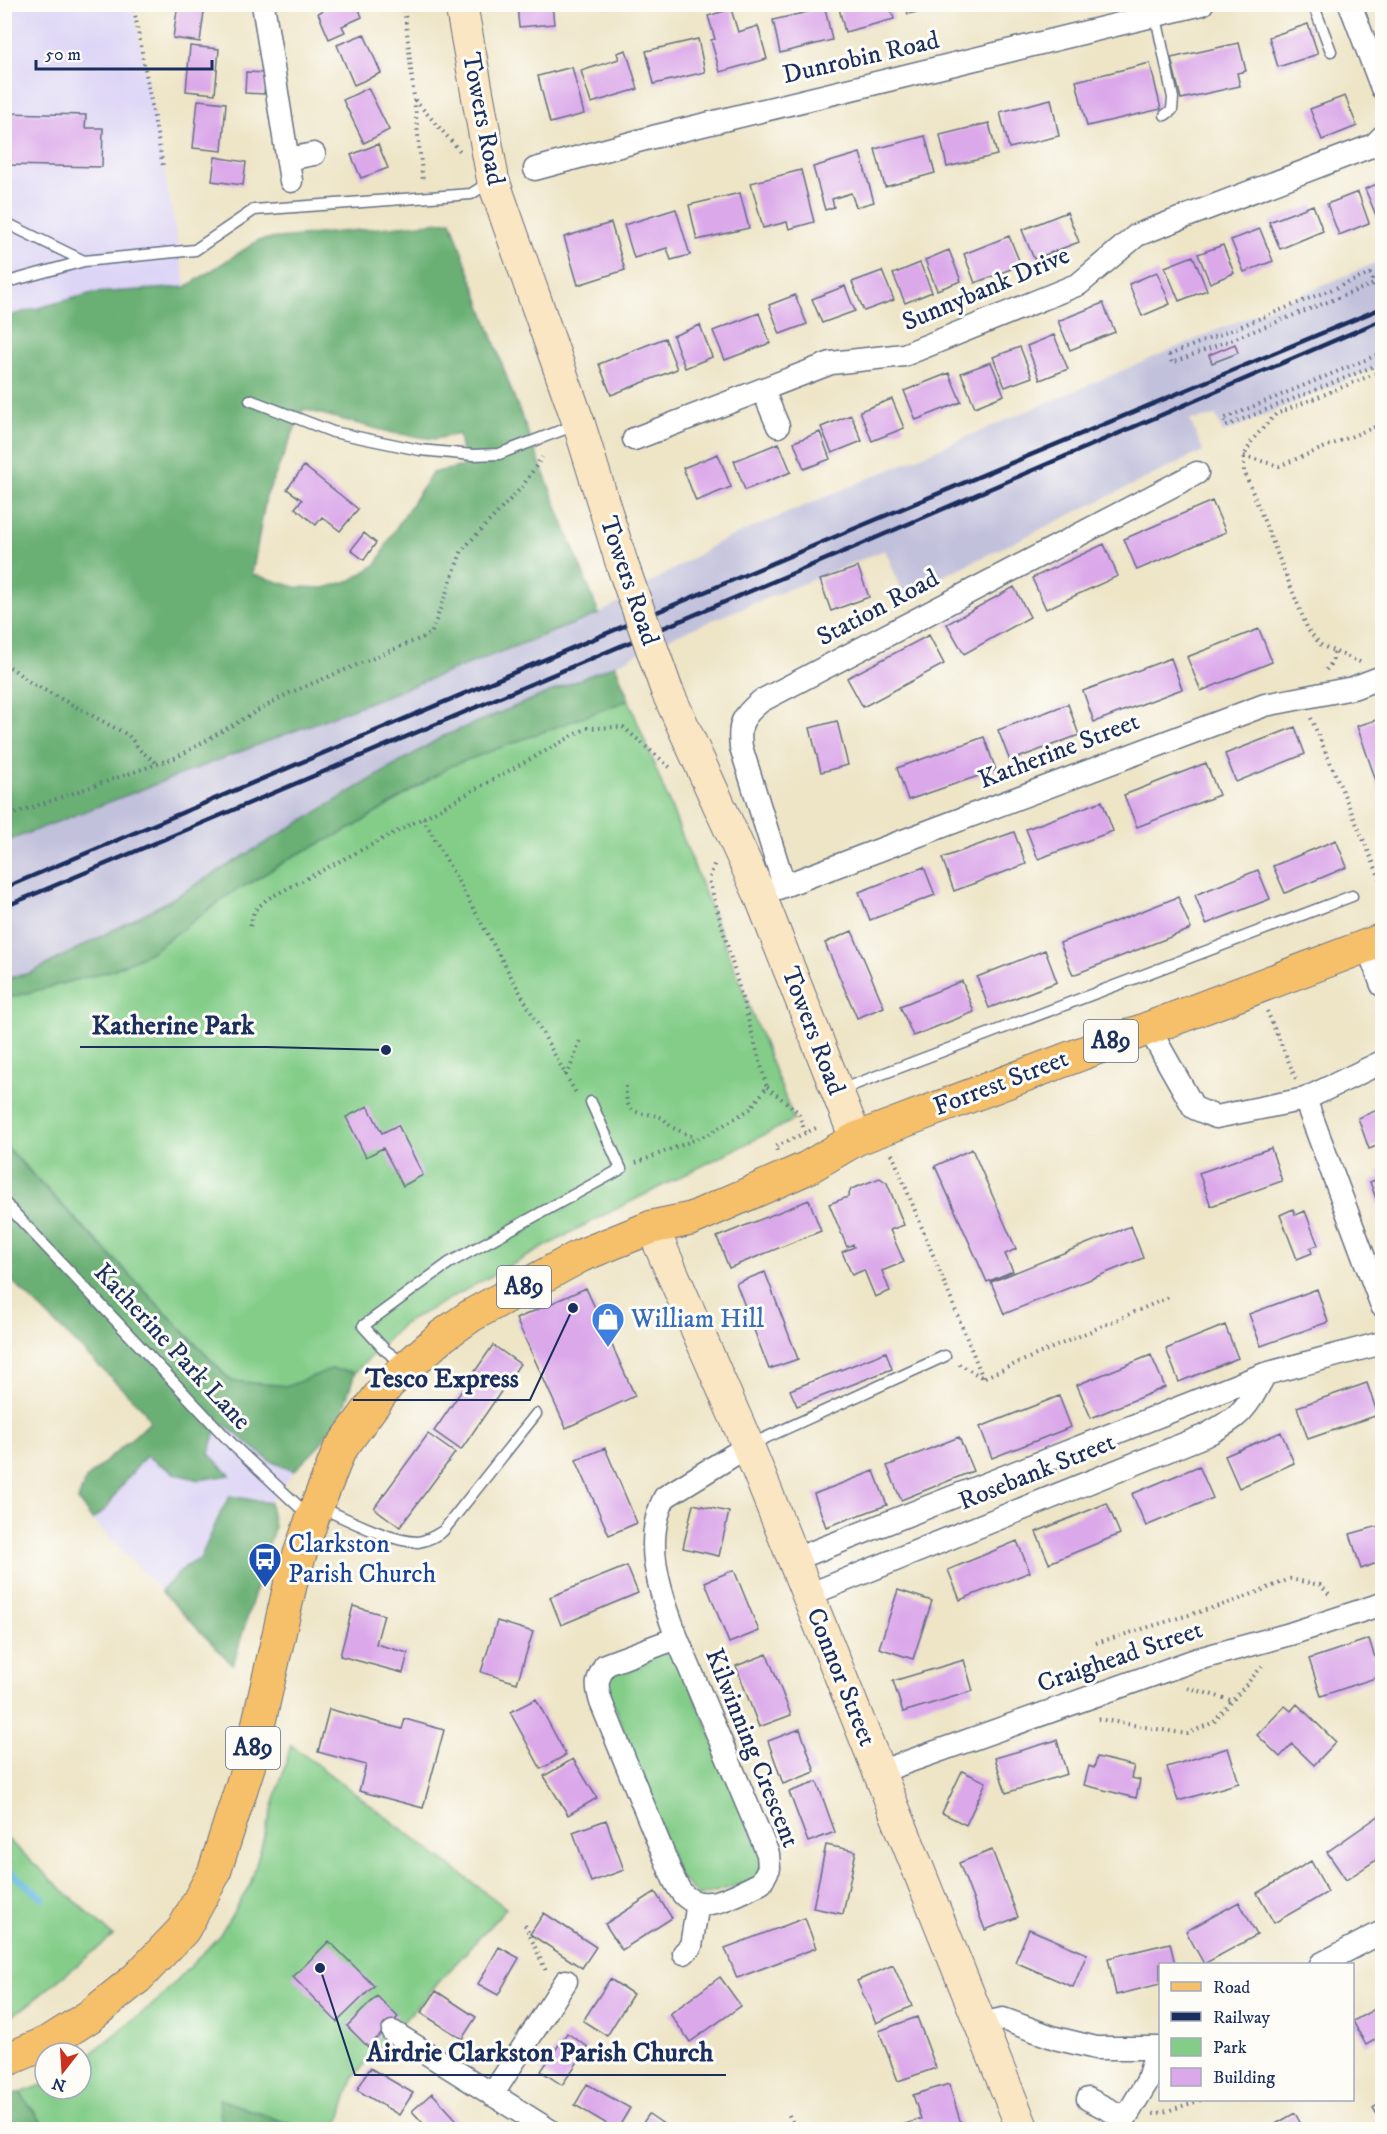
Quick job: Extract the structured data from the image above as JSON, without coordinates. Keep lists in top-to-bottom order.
{
  "streets": {
    "main road": [
      "Towers Road",
      "A89",
      "Forrest Street",
      "Connor Street"
    ],
    "street": [
      "Dunrobin Road",
      "Sunnybank Drive",
      "Station Road",
      "Katherine Street",
      "Rosebank Street",
      "Craighead Street",
      "Kilwinning Crescent"
    ],
    "lane": ["Katherine Park Lane"]
  },
  "crossings": [
    ["Towers Road", "Station Road"],
    ["Towers Road", "Katherine Street"],
    ["Towers Road", "Forrest Street"],
    ["Station Road", "Katherine Street"],
    ["Forrest Street", "Katherine Park Lane"],
    ["Forrest Street", "Connor Street"],
    ["Rosebank Street", "Connor Street"],
    ["Craighead Street", "Connor Street"],
    ["Connor Street", "Kilwinning Crescent"]
  ],
  "places": {
    "other": ["Katherine Park", "Tesco Express", "Airdrie Clarkston Parish Church"],
    "shop": ["William Hill"],
    "bus stop": ["Clarkston Parish Church"]
  },
  "legend": [
    "Road",
    "Railway",
    "Park",
    "Building"
  ],
  "scale_bar": "50 m",
  "north": "bottom"
}
